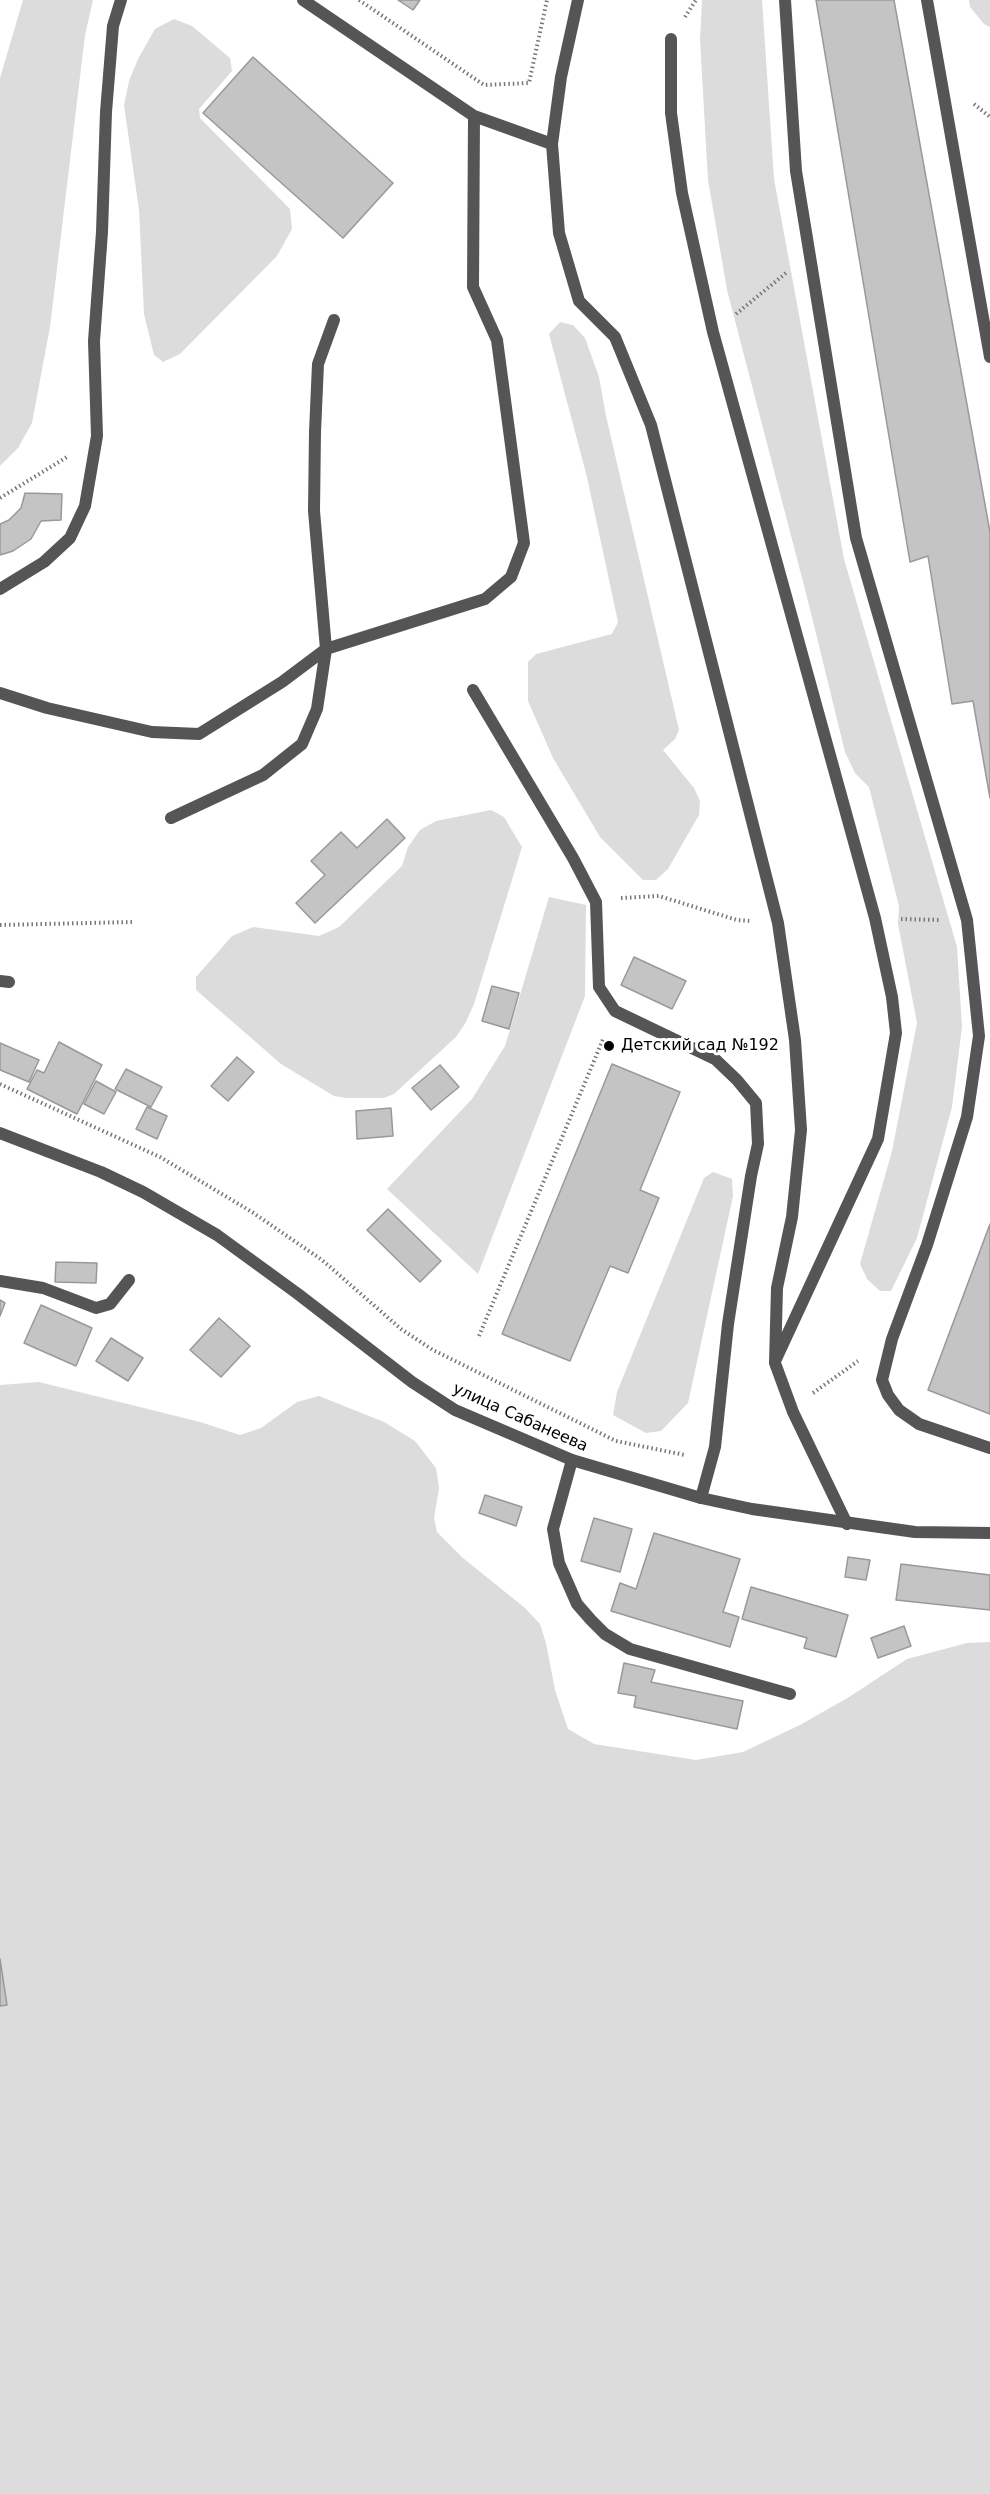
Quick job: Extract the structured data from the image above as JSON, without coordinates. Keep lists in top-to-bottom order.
{
  "streets": {
    "street": ["улица Сабанеева"]
  },
  "places": ["Детский сад №192"]
}
